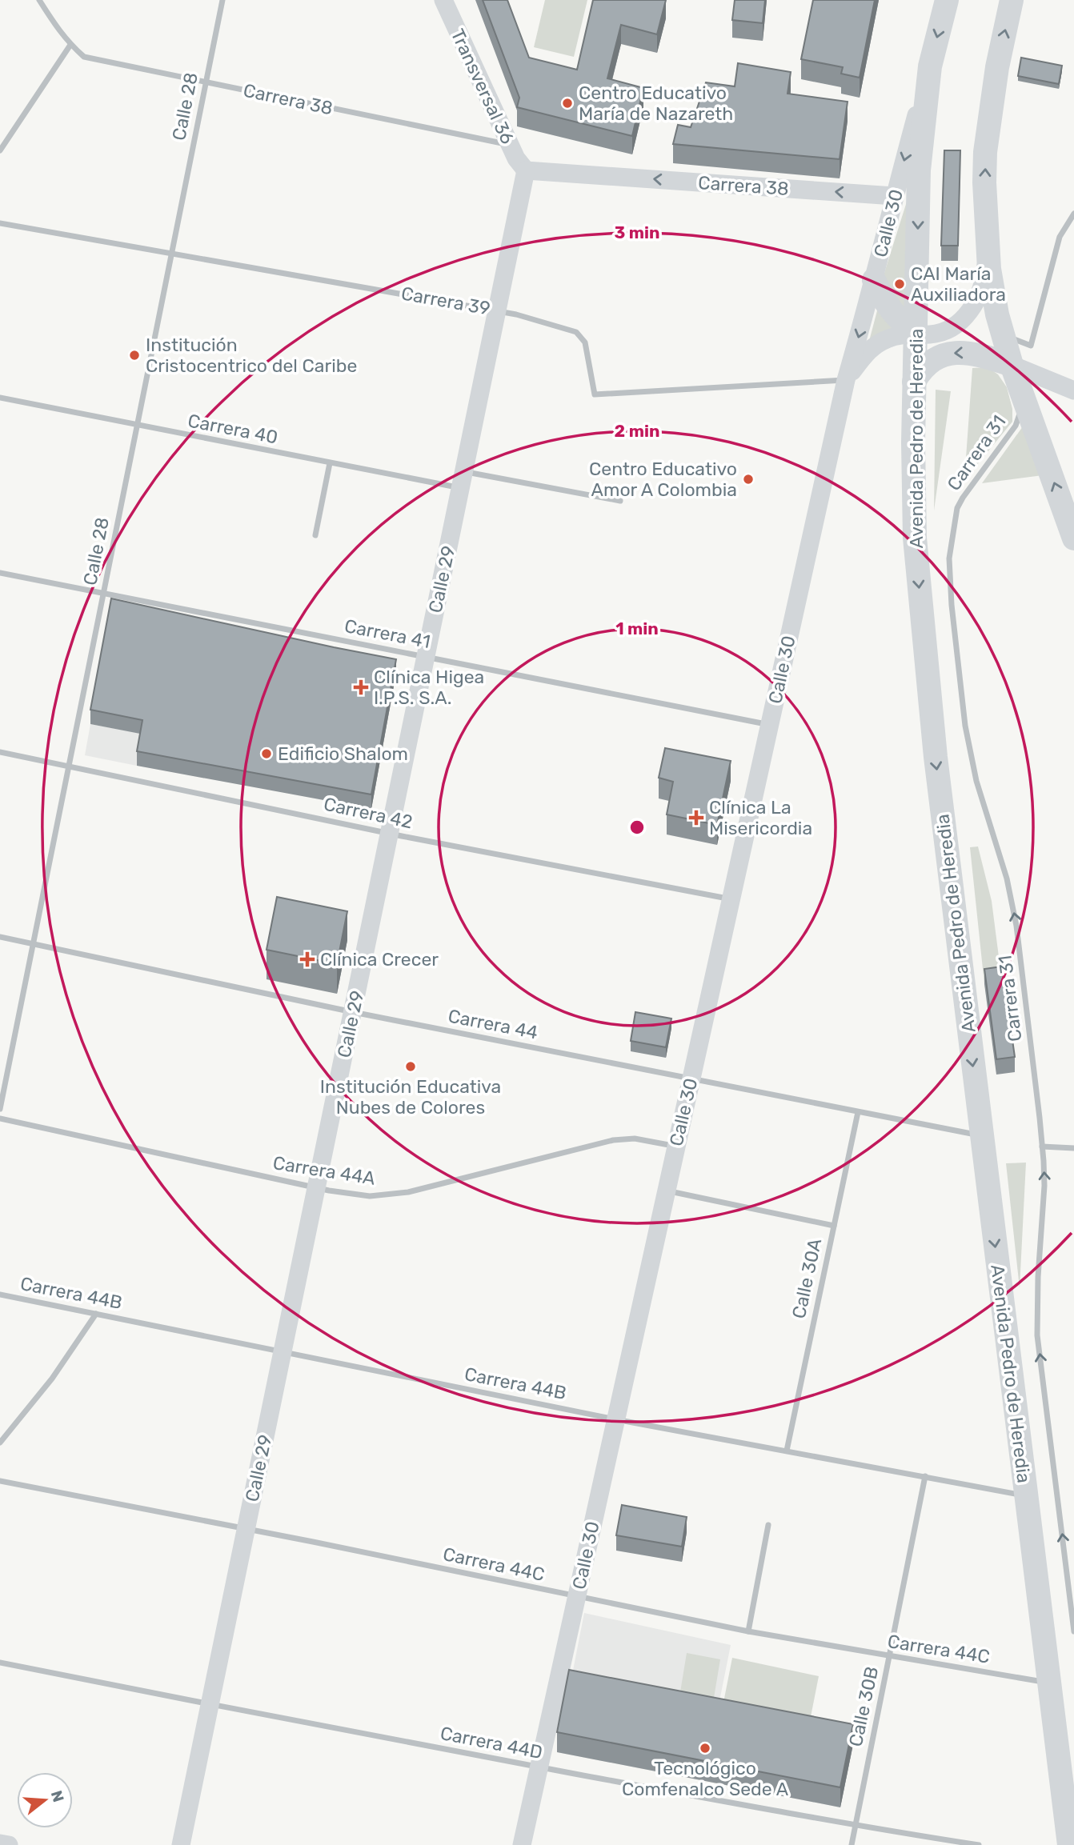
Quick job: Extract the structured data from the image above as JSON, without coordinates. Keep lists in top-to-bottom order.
{
  "streets": {
    "highway": ["Avenida Pedro de Heredia"],
    "street": [
      "Transversal 36",
      "Carrera 38",
      "Calle 28",
      "Calle 30",
      "Carrera 39",
      "Carrera 40",
      "Carrera 31",
      "Calle 29",
      "Carrera 41",
      "Carrera 42",
      "Carrera 44",
      "Carrera 44A",
      "Calle 30A",
      "Carrera 44B",
      "Carrera 44C",
      "Calle 30B",
      "Carrera 44D"
    ]
  },
  "crossings": [
    ["Transversal 36", "Carrera 38"],
    ["Transversal 36", "Calle 29"],
    ["Carrera 38", "Calle 28"],
    ["Carrera 38", "Calle 30"],
    ["Carrera 38", "Calle 29"],
    ["Calle 28", "Carrera 39"],
    ["Calle 28", "Carrera 40"],
    ["Calle 28", "Carrera 41"],
    ["Calle 28", "Carrera 42"],
    ["Calle 28", "Carrera 44"],
    ["Calle 30", "Carrera 39"],
    ["Calle 30", "Avenida Pedro de Heredia"],
    ["Calle 30", "Carrera 41"],
    ["Calle 30", "Carrera 42"],
    ["Calle 30", "Carrera 44"],
    ["Calle 30", "Carrera 44A"],
    ["Calle 30", "Carrera 44B"],
    ["Calle 30", "Carrera 44C"],
    ["Calle 30", "Carrera 44D"],
    ["Carrera 39", "Calle 29"],
    ["Carrera 40", "Calle 29"],
    ["Avenida Pedro de Heredia", "Carrera 44"],
    ["Avenida Pedro de Heredia", "Carrera 44B"],
    ["Avenida Pedro de Heredia", "Carrera 44C"],
    ["Calle 29", "Carrera 41"],
    ["Calle 29", "Carrera 42"],
    ["Calle 29", "Carrera 44"],
    ["Calle 29", "Carrera 44A"],
    ["Calle 29", "Carrera 44B"],
    ["Calle 29", "Carrera 44C"],
    ["Calle 29", "Carrera 44D"],
    ["Carrera 44", "Calle 30A"],
    ["Calle 30A", "Carrera 44B"],
    ["Carrera 44B", "Calle 30B"],
    ["Carrera 44C", "Calle 30B"],
    ["Calle 30B", "Carrera 44D"]
  ],
  "one_way": ["Carrera 38", "Carrera 31"],
  "places": {
    "other": [
      "Centro Educativo María de Nazareth",
      "CAI María Auxiliadora",
      "Institución Cristocentrico del Caribe",
      "Centro Educativo Amor A Colombia",
      "Edificio Shalom",
      "Institución Educativa Nubes de Colores",
      "Tecnológico Comfenalco Sede A"
    ],
    "health": ["Clínica Higea I.P.S. S.A.", "Clínica La Misericordia", "Clínica Crecer"]
  },
  "north": "right",
  "rings": ["3 min", "2 min", "1 min"]
}
